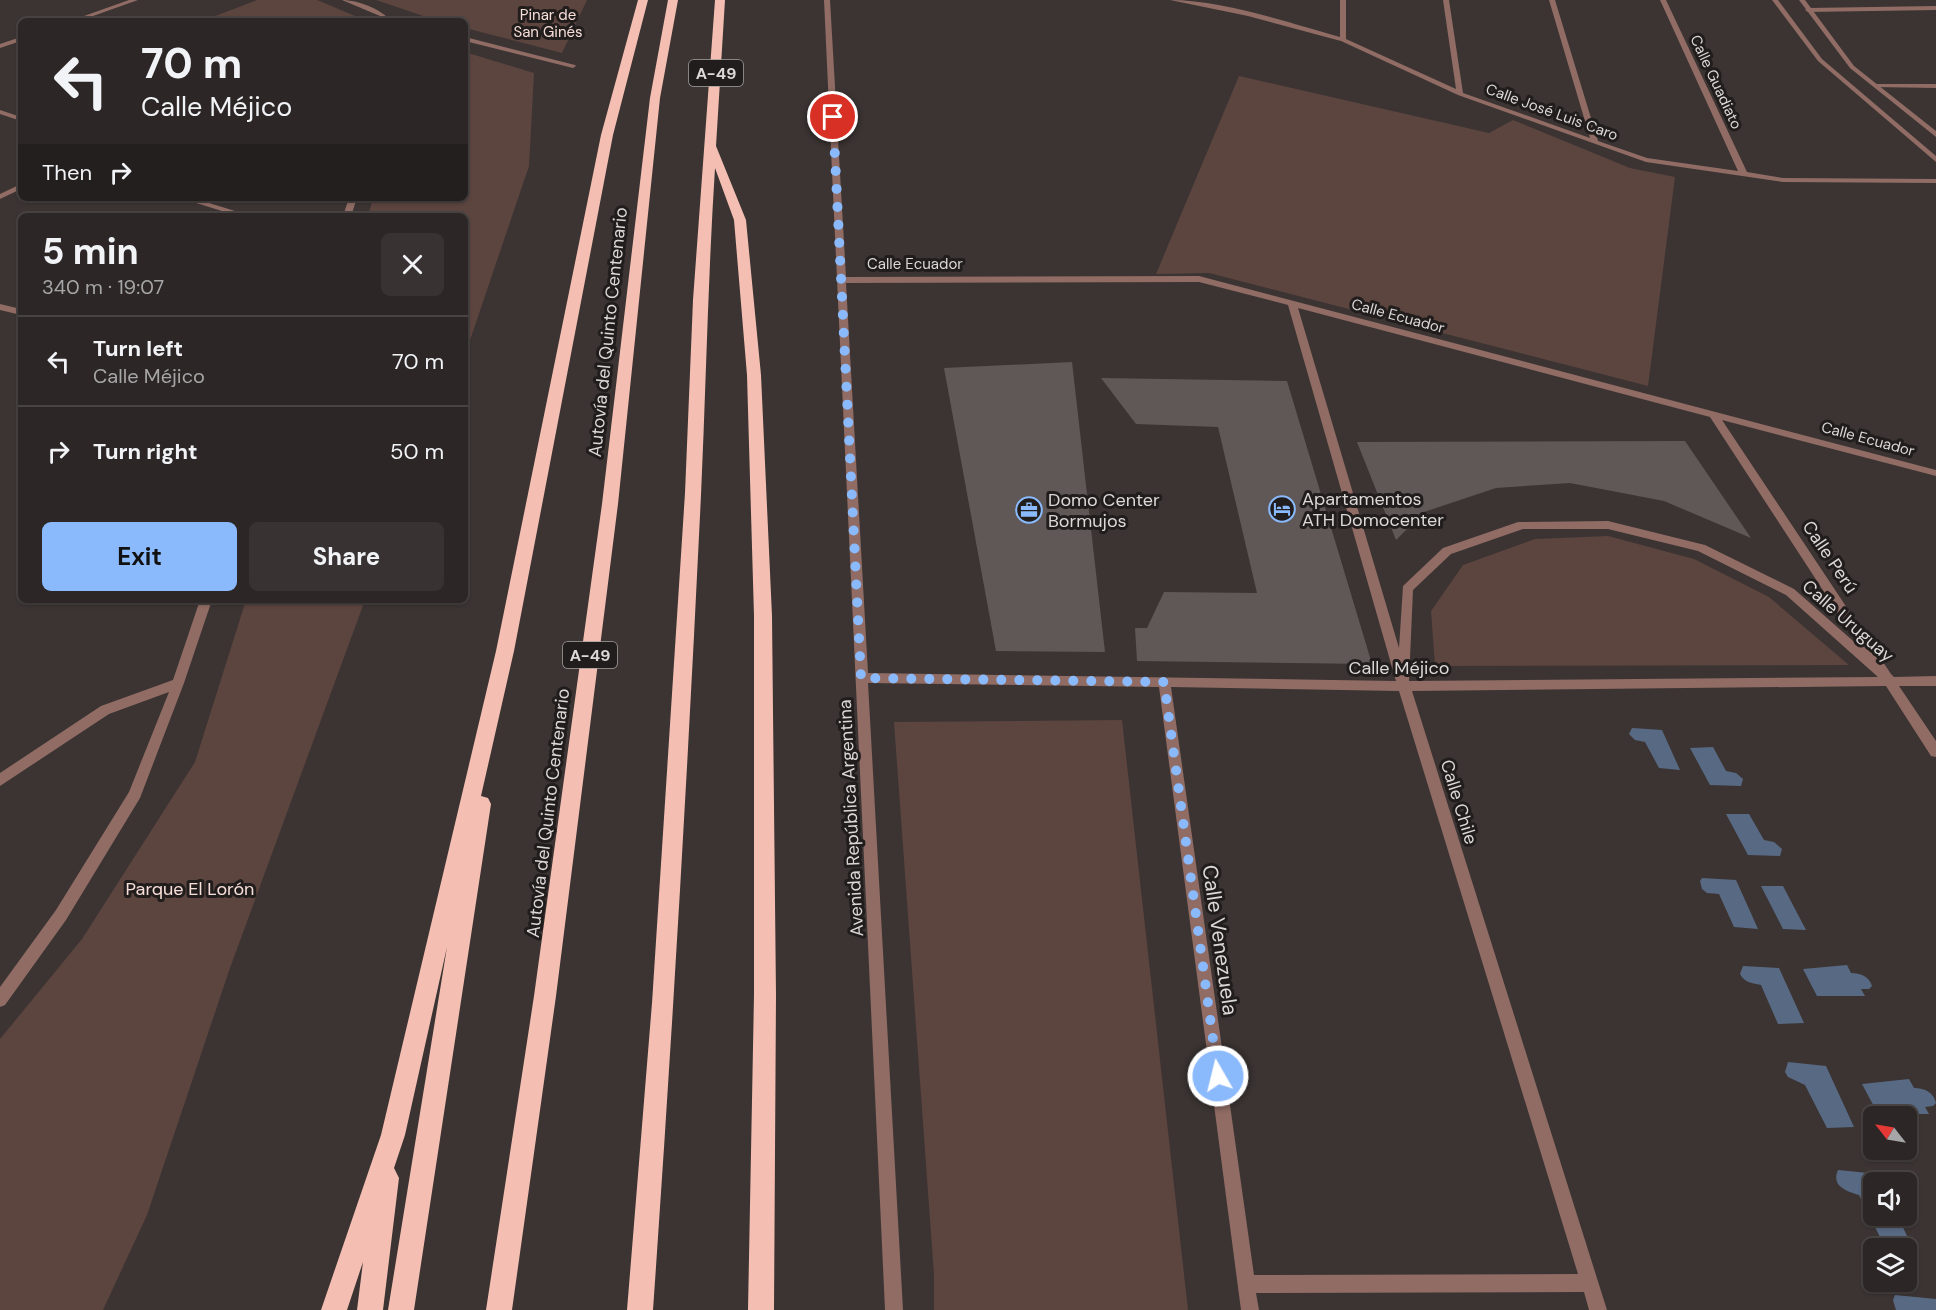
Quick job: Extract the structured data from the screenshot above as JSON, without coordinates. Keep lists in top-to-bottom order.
{
  "streets": {
    "highway": ["A-49", "Autovía del Quinto Centenario"],
    "street": [
      "Calle Guadiato",
      "Calle José Luis Caro",
      "Calle Ecuador",
      "Calle Perú",
      "Calle Uruguay",
      "Calle Méjico",
      "Calle Chile",
      "Avenida República Argentina",
      "Calle Venezuela"
    ]
  },
  "crossings": [
    ["Calle Guadiato", "Calle José Luis Caro"],
    ["Calle Ecuador", "Calle Perú"],
    ["Calle Ecuador", "Calle Chile"],
    ["Calle Ecuador", "Avenida República Argentina"],
    ["Calle Perú", "Calle Uruguay"],
    ["Calle Perú", "Calle Méjico"],
    ["Calle Uruguay", "Calle Méjico"],
    ["Calle Uruguay", "Calle Chile"],
    ["Calle Méjico", "Calle Chile"],
    ["Calle Méjico", "Avenida República Argentina"],
    ["Calle Méjico", "Calle Venezuela"]
  ],
  "parks": ["Pinar de San Ginés", "Parque El Lorón"],
  "places": {
    "hotel": ["Apartamentos ATH Domocenter"],
    "office": ["Domo Center Bormujos"]
  },
  "north": "top left",
  "page": {
    "turn": ["70 m", "Calle Méjico"],
    "then": "Then",
    "heading": ["5 min", "340 m · 19:07"],
    "list": [
      {
        "name": "Turn left",
        "note": "Calle Méjico",
        "value": "70 m"
      },
      {
        "name": "Turn right",
        "value": "50 m"
      }
    ],
    "buttons": ["Exit", "Share"]
  }
}
